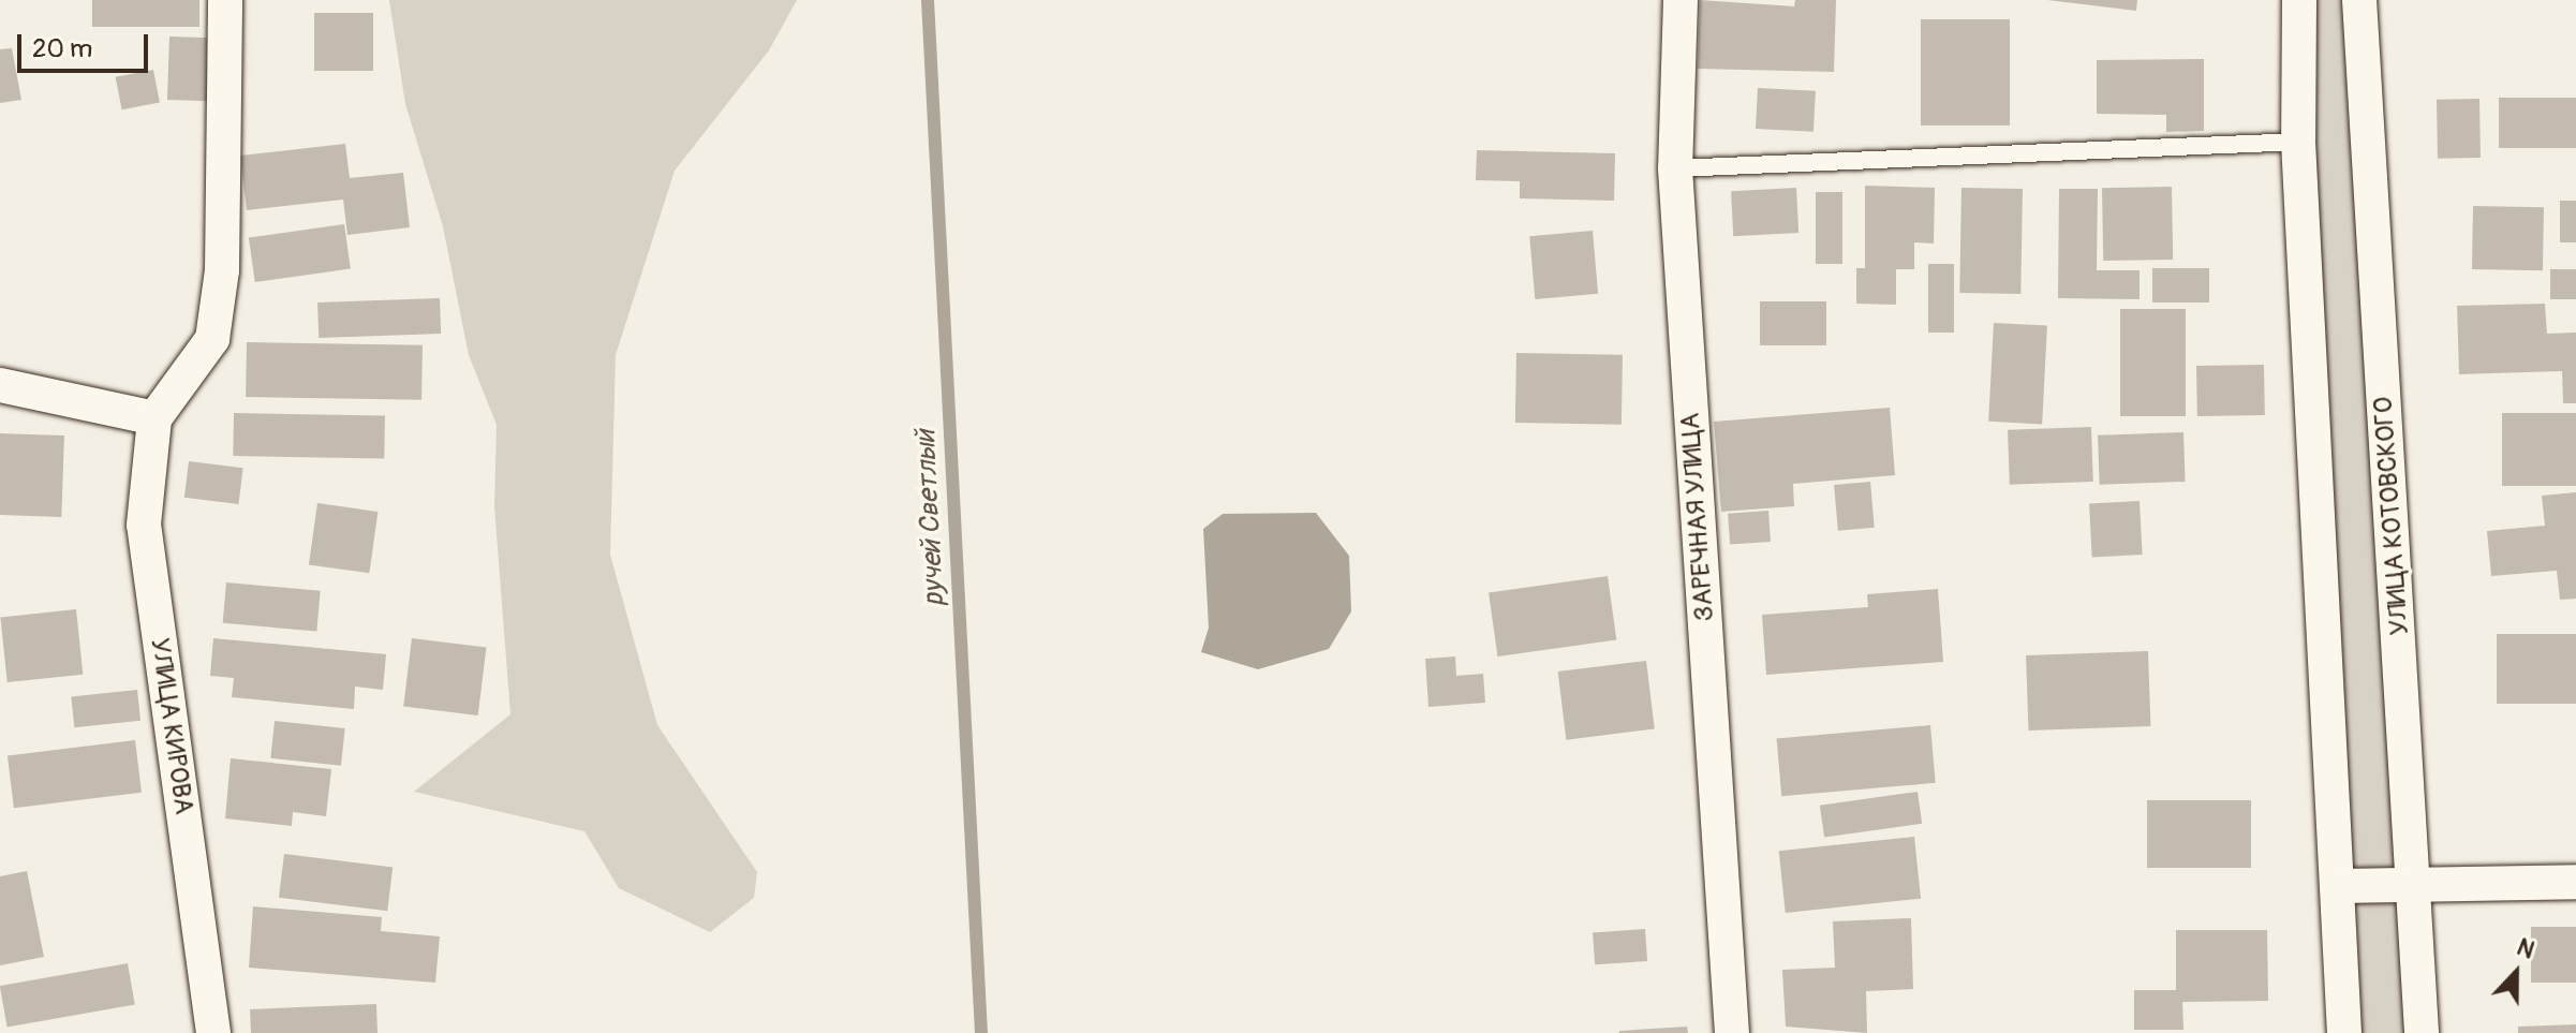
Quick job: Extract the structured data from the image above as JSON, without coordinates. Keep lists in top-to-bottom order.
{
  "streets": {
    "street": ["УЛИЦА КОТОВСКОГО", "ЗАРЕЧНАЯ УЛИЦА", "УЛИЦА КИРОВА"]
  },
  "water": ["ручей Светлый"],
  "scale_bar": "20 m",
  "north": "top"
}
